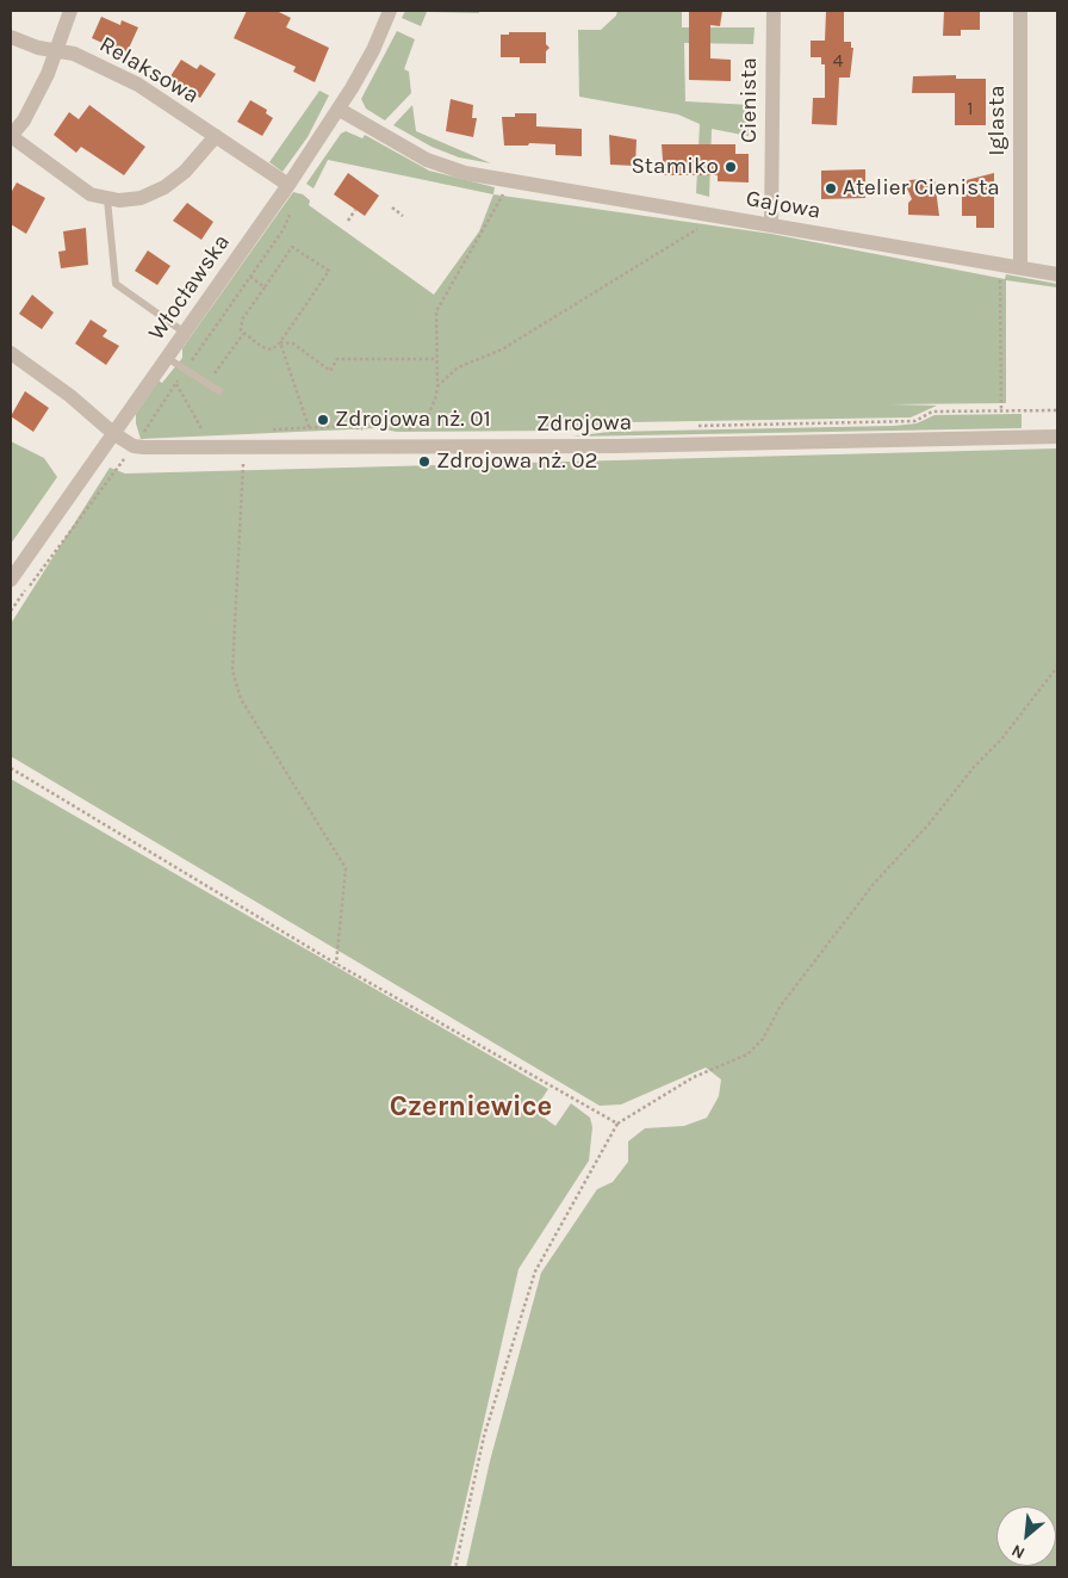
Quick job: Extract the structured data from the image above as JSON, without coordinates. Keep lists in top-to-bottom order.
{
  "streets": {
    "street": [
      "Relaksowa",
      "Cienista",
      "Iglasta",
      "Gajowa",
      "Włocławska",
      "Zdrojowa"
    ]
  },
  "crossings": [
    ["Relaksowa", "Włocławska"],
    ["Cienista", "Gajowa"],
    ["Iglasta", "Gajowa"],
    ["Gajowa", "Włocławska"]
  ],
  "districts": ["Czerniewice"],
  "places": [
    "Stamiko",
    "Atelier Cienista",
    "Zdrojowa nż. 01",
    "Zdrojowa nż. 02"
  ],
  "house_numbers": ["4", "1"],
  "north": "bottom left"
}
